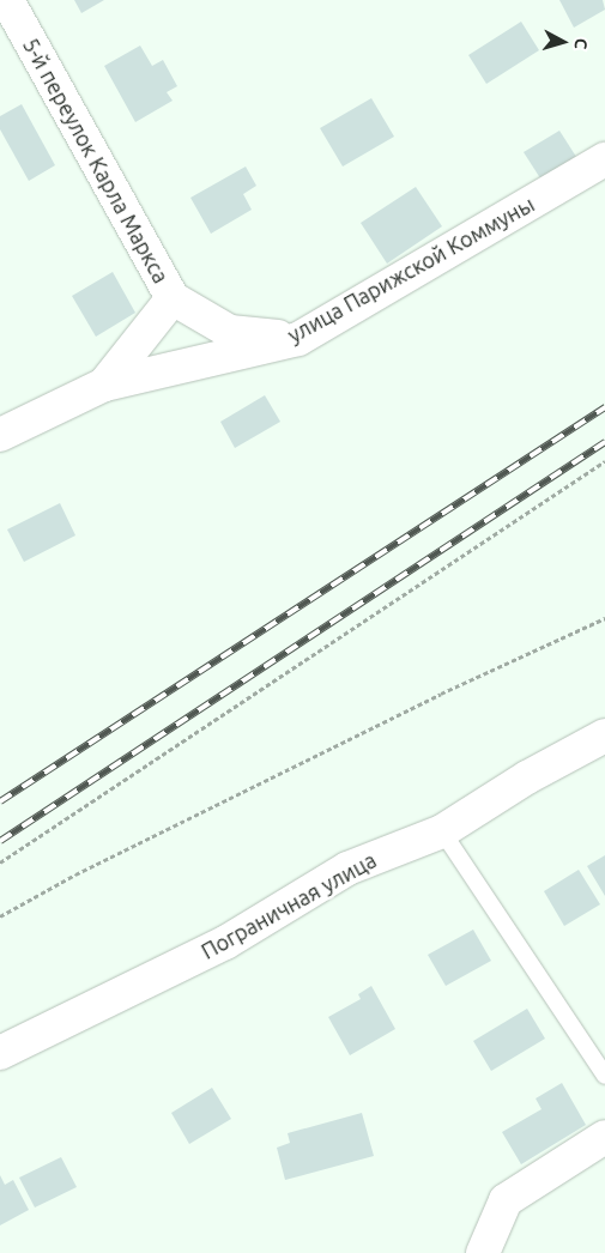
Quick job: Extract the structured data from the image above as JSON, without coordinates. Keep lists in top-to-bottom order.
{
  "streets": {
    "street": ["5-й переулок Карла Маркса", "улица Парижской Коммуны", "Пограничная улица"]
  },
  "crossings": [
    ["5-й переулок Карла Маркса", "улица Парижской Коммуны"]
  ],
  "north": "right"
}
